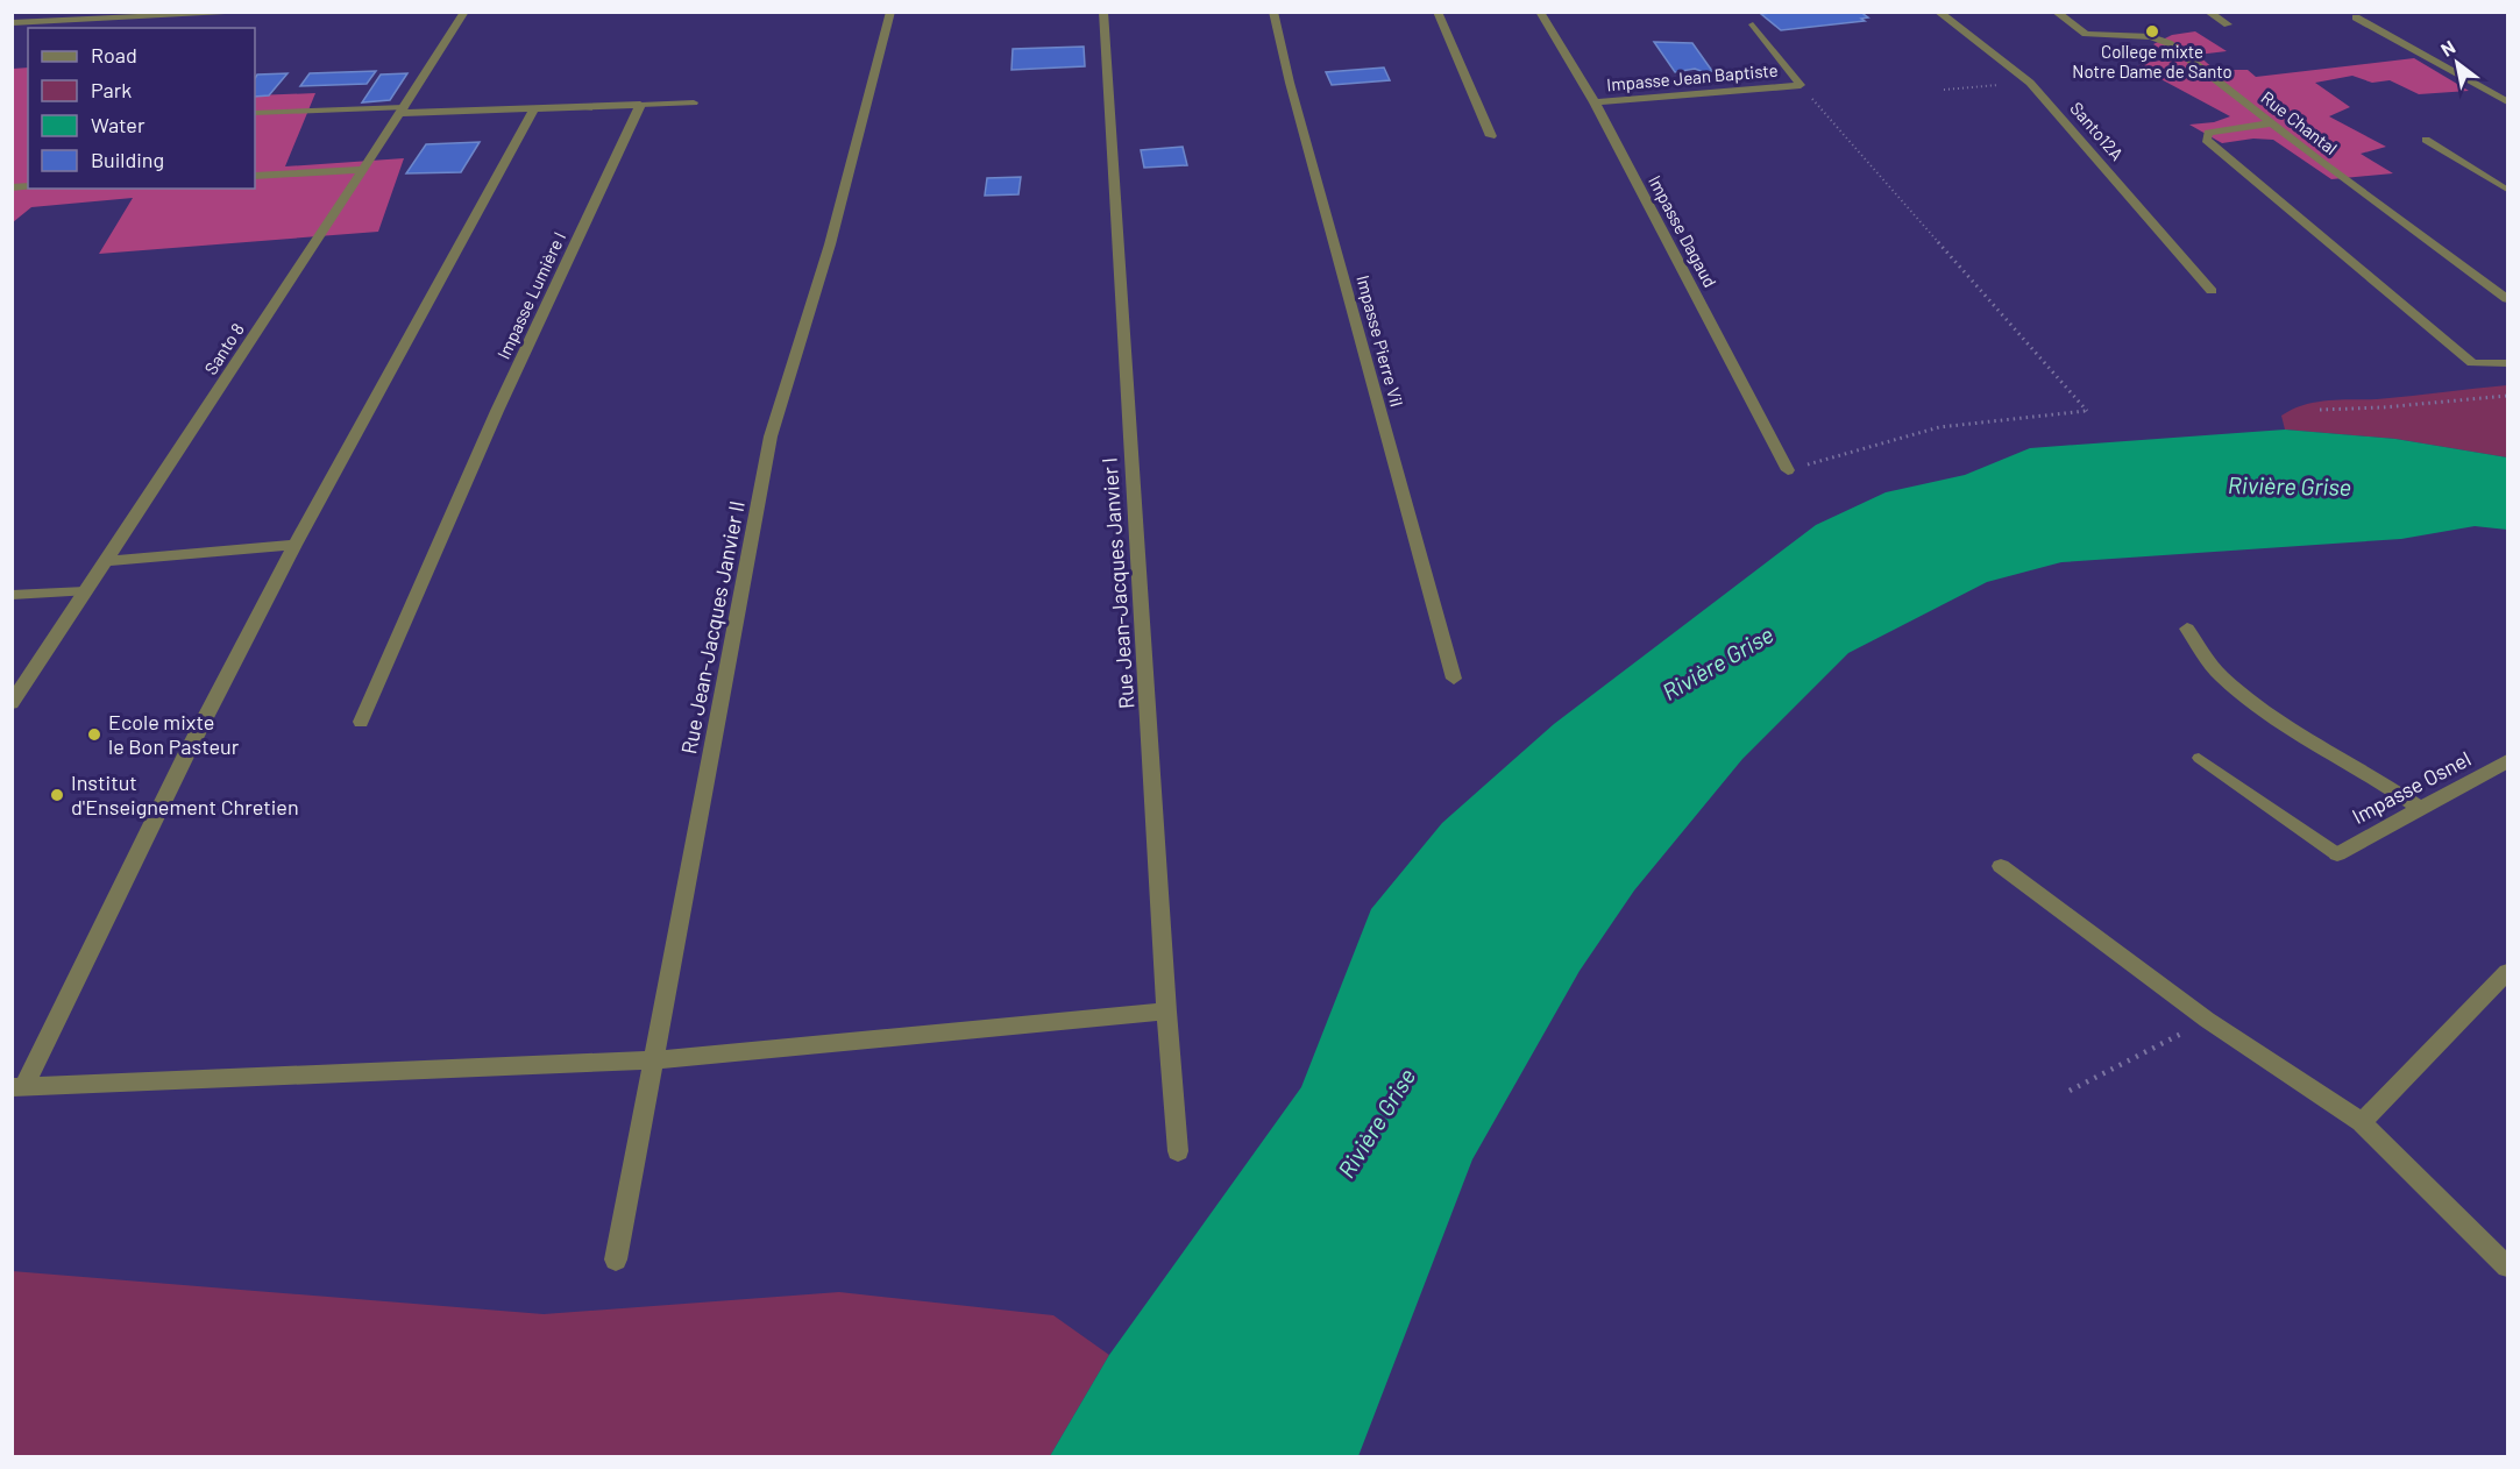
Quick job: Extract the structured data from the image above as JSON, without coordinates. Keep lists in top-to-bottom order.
{
  "streets": {
    "street": [
      "Impasse Jean Baptiste",
      "Rue Chantal",
      "Santo12A",
      "Impasse Dagaud",
      "Impasse Lumière I",
      "Impasse Pierre Vil",
      "Santo 8",
      "Rue Jean-Jacques Janvier I",
      "Rue Jean-Jacques Janvier II",
      "Impasse Osnel"
    ]
  },
  "crossings": [
    ["Impasse Jean Baptiste", "Impasse Dagaud"]
  ],
  "water": ["Rivière Grise"],
  "places": ["College mixte Notre Dame de Santo", "Ecole mixte le Bon Pasteur", "Institut d'Enseignement Chretien"],
  "legend": [
    "Road",
    "Park",
    "Water",
    "Building"
  ],
  "north": "top left"
}
